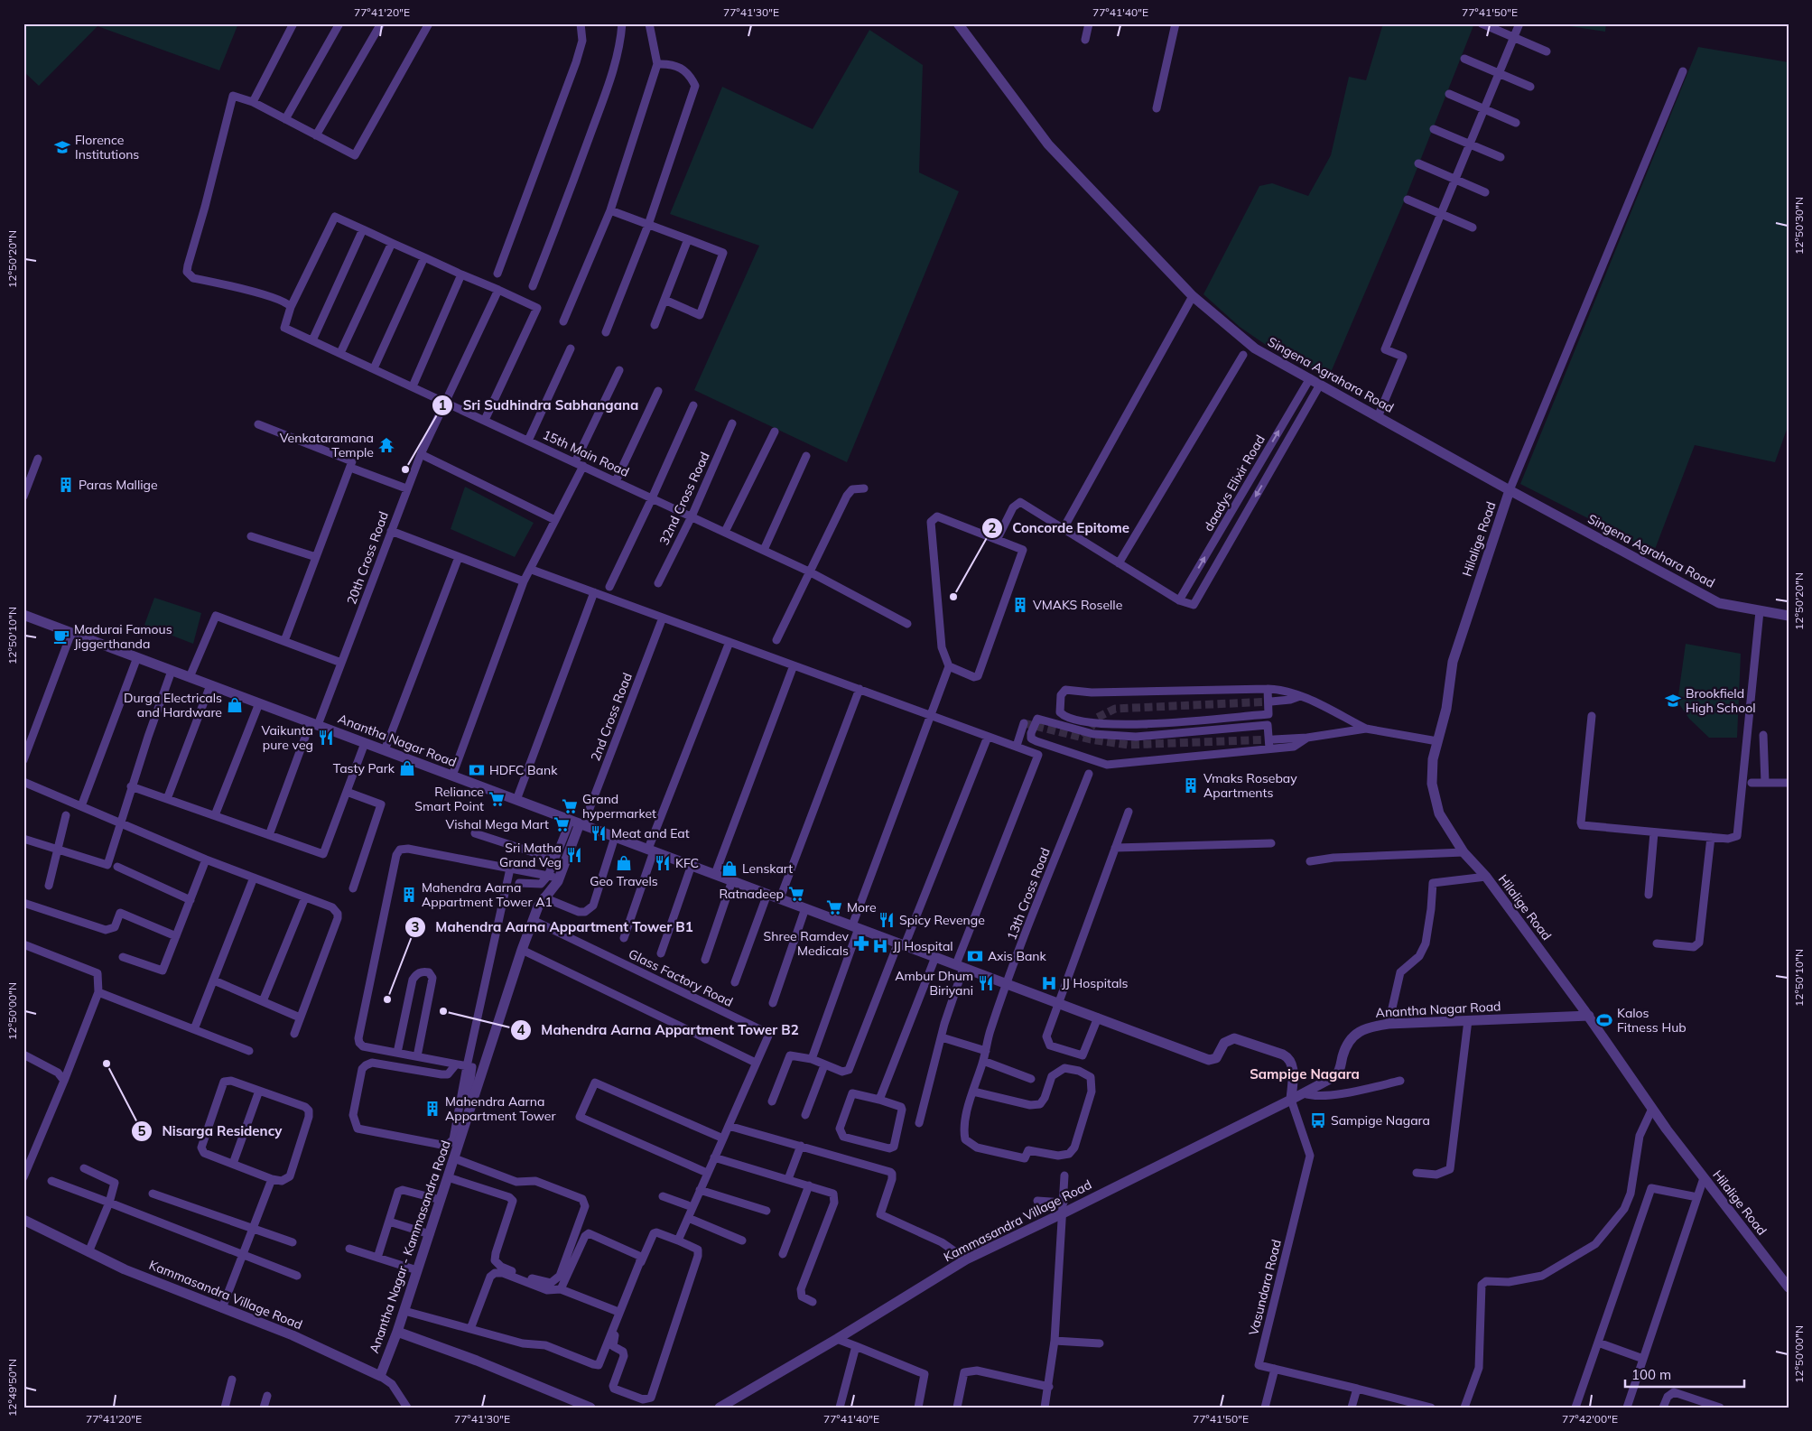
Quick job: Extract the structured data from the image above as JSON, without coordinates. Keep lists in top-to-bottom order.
{
  "streets": {
    "street": [
      "Singena Agrahara Road",
      "15th Main Road",
      "daadys Elixir Road",
      "32nd Cross Road",
      "Hilalige Road",
      "20th Cross Road",
      "2nd Cross Road",
      "Anantha Nagar Road",
      "13th Cross Road",
      "Glass Factory Road",
      "Kammasandra Village Road",
      "Anantha Nagar - Kammasandra Road",
      "Vasundara Road"
    ]
  },
  "crossings": [
    ["Singena Agrahara Road", "daadys Elixir Road"],
    ["Singena Agrahara Road", "Hilalige Road"],
    ["15th Main Road", "32nd Cross Road"],
    ["15th Main Road", "20th Cross Road"],
    ["Hilalige Road", "Anantha Nagar Road"],
    ["20th Cross Road", "Anantha Nagar Road"],
    ["2nd Cross Road", "Anantha Nagar Road"],
    ["2nd Cross Road", "Anantha Nagar - Kammasandra Road"],
    ["Anantha Nagar Road", "13th Cross Road"],
    ["Anantha Nagar Road", "Kammasandra Village Road"],
    ["Anantha Nagar Road", "Anantha Nagar - Kammasandra Road"],
    ["Anantha Nagar Road", "Vasundara Road"],
    ["Glass Factory Road", "Anantha Nagar - Kammasandra Road"],
    ["Kammasandra Village Road", "Anantha Nagar - Kammasandra Road"],
    ["Kammasandra Village Road", "Vasundara Road"]
  ],
  "districts": ["Sampige Nagara"],
  "places": {
    "school or university": ["Florence Institutions", "Brookfield High School"],
    "temple": ["Venkataramana Temple"],
    "other": [
      "Sri Sudhindra Sabhangana",
      "Concorde Epitome",
      "Mahendra Aarna Appartment Tower B1",
      "Mahendra Aarna Appartment Tower B2",
      "Nisarga Residency"
    ],
    "building": [
      "Paras Mallige",
      "VMAKS Roselle",
      "Vmaks Rosebay Apartments",
      "Mahendra Aarna Appartment Tower A1",
      "Mahendra Aarna Appartment Tower"
    ],
    "cafe": ["Madurai Famous Jiggerthanda"],
    "shop": [
      "Durga Electricals and Hardware",
      "Tasty Park",
      "Geo Travels",
      "Lenskart"
    ],
    "restaurant": [
      "Vaikunta pure veg",
      "Meat and Eat",
      "Sri Matha Grand Veg",
      "KFC",
      "Spicy Revenge",
      "Ambur Dhum Biriyani"
    ],
    "bank": ["HDFC Bank", "Axis Bank"],
    "supermarket": [
      "Reliance Smart Point",
      "Grand hypermarket",
      "Vishal Mega Mart",
      "Ratnadeep",
      "More"
    ],
    "pharmacy": ["Shree Ramdev Medicals"],
    "hospital": ["JJ Hospital", "JJ Hospitals"],
    "sports": ["Kalos Fitness Hub"],
    "bus stop": ["Sampige Nagara"]
  },
  "scale_bar": "100 m",
  "coordinates": [
    "77°41'20\"E",
    "77°41'30\"E",
    "77°41'40\"E",
    "77°41'50\"E",
    "12°50'30\"N",
    "12°50'20\"N",
    "12°50'10\"N",
    "12°50'00\"N",
    "12°49'50\"N",
    "77°42'00\"E"
  ]
}
